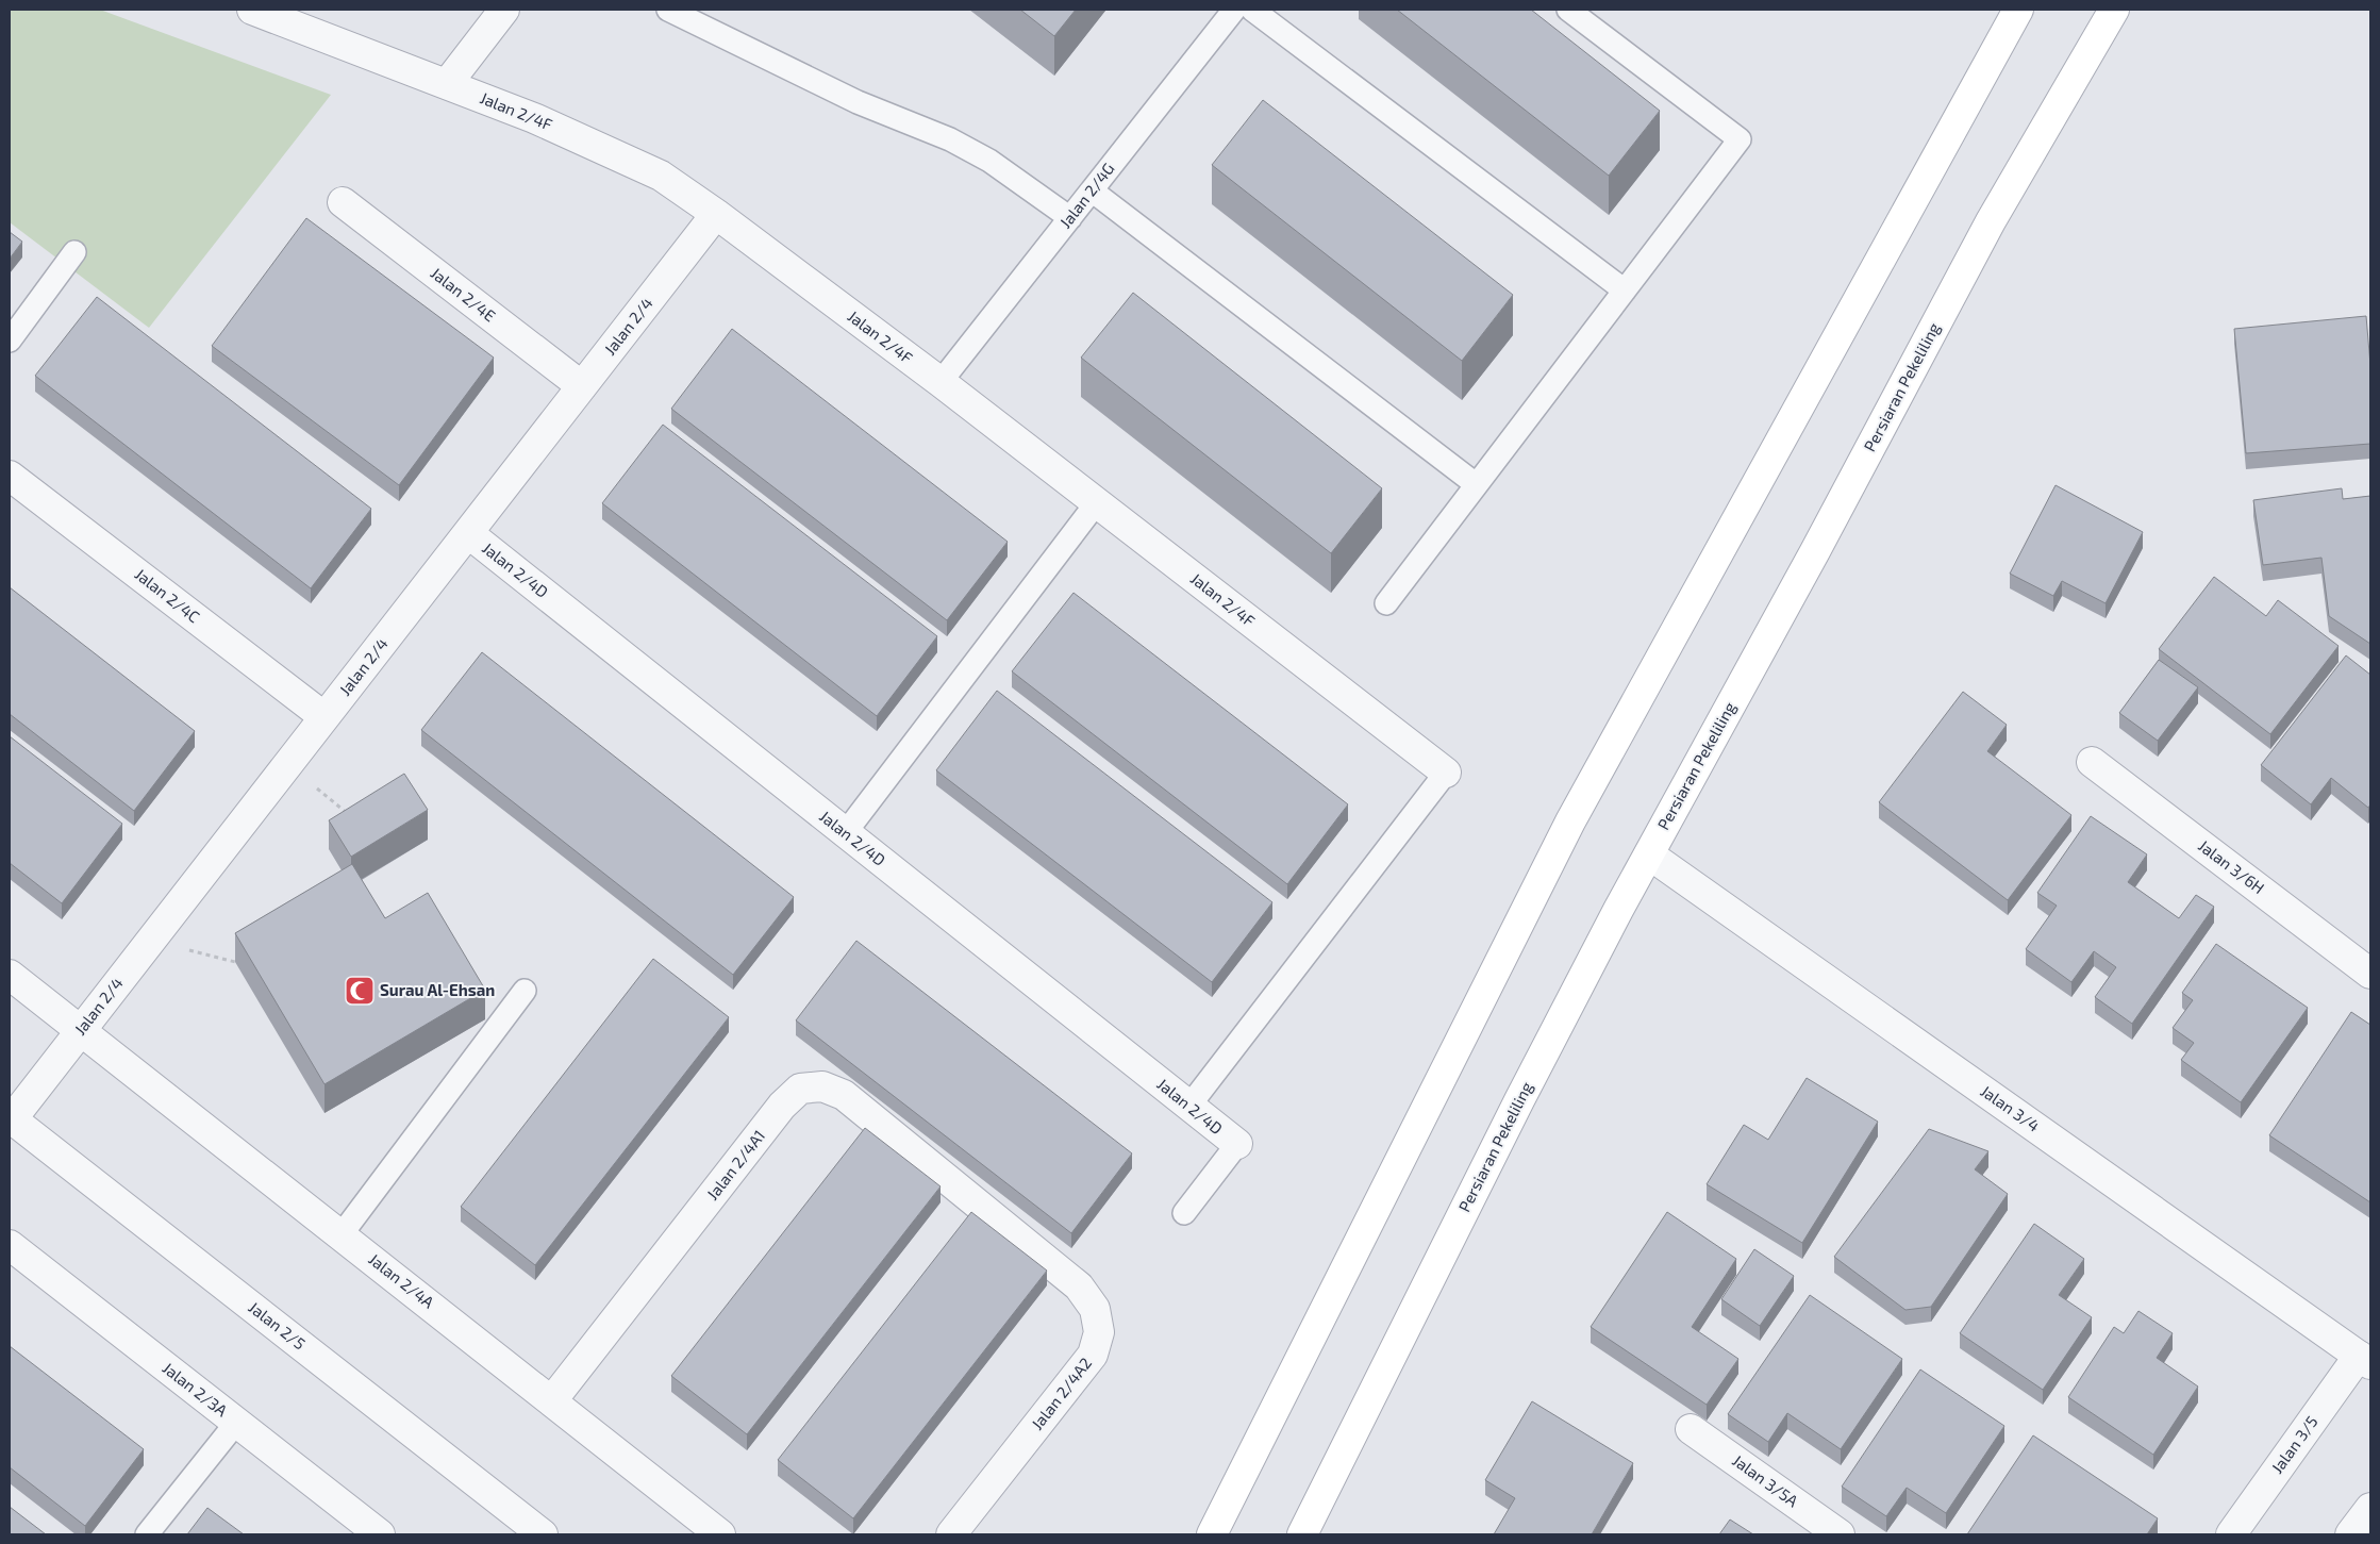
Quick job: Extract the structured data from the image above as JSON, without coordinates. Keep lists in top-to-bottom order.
{
  "streets": {
    "main road": ["Persiaran Pekeliling"],
    "street": [
      "Jalan 2/4F",
      "Jalan 2/4E",
      "Jalan 2/4",
      "Jalan 2/4D",
      "Jalan 2/4C",
      "Jalan 3/6H",
      "Jalan 3/4",
      "Jalan 2/4A1",
      "Jalan 2/4A",
      "Jalan 2/5",
      "Jalan 2/3A",
      "Jalan 2/4A2",
      "Jalan 3/5",
      "Jalan 3/5A"
    ],
    "lane": ["Jalan 2/4G"]
  },
  "crossings": [
    ["Jalan 2/4F", "Jalan 2/4G"],
    ["Jalan 2/4F", "Jalan 2/4"],
    ["Jalan 2/4E", "Jalan 2/4"],
    ["Jalan 2/4", "Jalan 2/4D"],
    ["Jalan 2/4", "Jalan 2/4C"],
    ["Jalan 2/4", "Jalan 2/4A"],
    ["Jalan 2/4", "Jalan 2/5"],
    ["Persiaran Pekeliling", "Jalan 3/4"],
    ["Jalan 3/4", "Jalan 3/5"],
    ["Jalan 2/4A1", "Jalan 2/4A"],
    ["Jalan 2/4A1", "Jalan 2/4A2"]
  ],
  "places": {
    "mosque": ["Surau Al-Ehsan"]
  }
}
